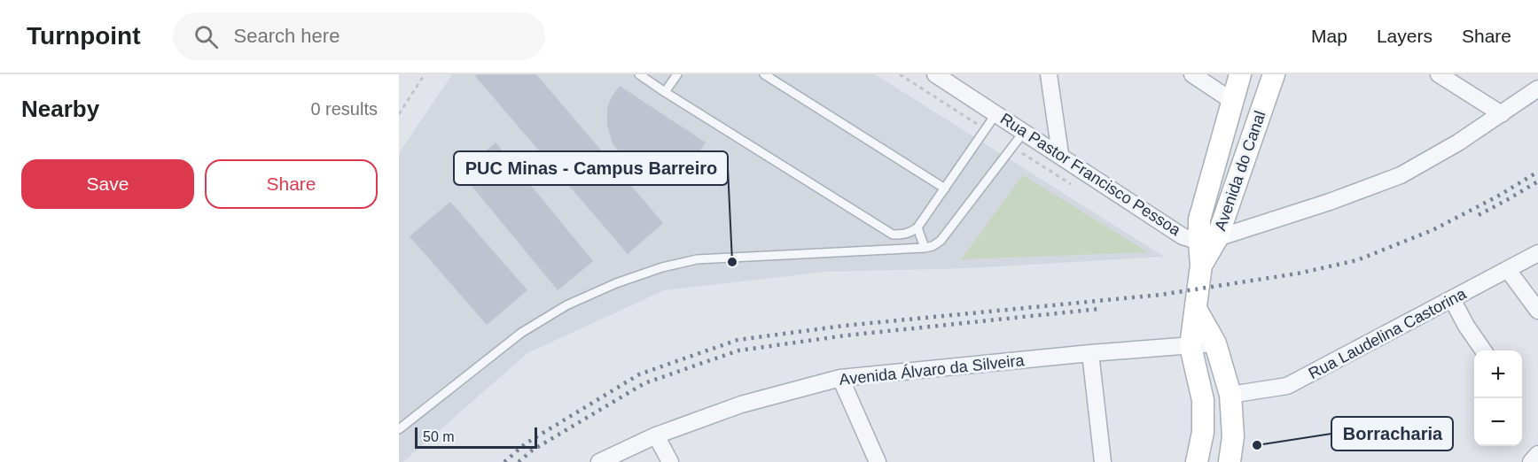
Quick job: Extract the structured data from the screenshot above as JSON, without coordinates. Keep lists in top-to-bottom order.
{
  "streets": {
    "main road": ["Avenida do Canal"],
    "street": ["Rua Pastor Francisco Pessoa", "Rua Laudelina Castorina", "Avenida Álvaro da Silveira"]
  },
  "crossings": [
    ["Avenida do Canal", "Rua Pastor Francisco Pessoa"],
    ["Avenida do Canal", "Avenida Álvaro da Silveira"]
  ],
  "places": ["PUC Minas - Campus Barreiro", "Borracharia"],
  "scale_bar": "50 m",
  "page": {
    "header": "Turnpoint",
    "search": "Search here",
    "nav": ["Map", "Layers", "Share"],
    "heading": ["Nearby", "0 results"],
    "buttons": ["Save", "Share"],
    "map_buttons": ["+", "−"],
    "scale": "50 m"
  }
}
